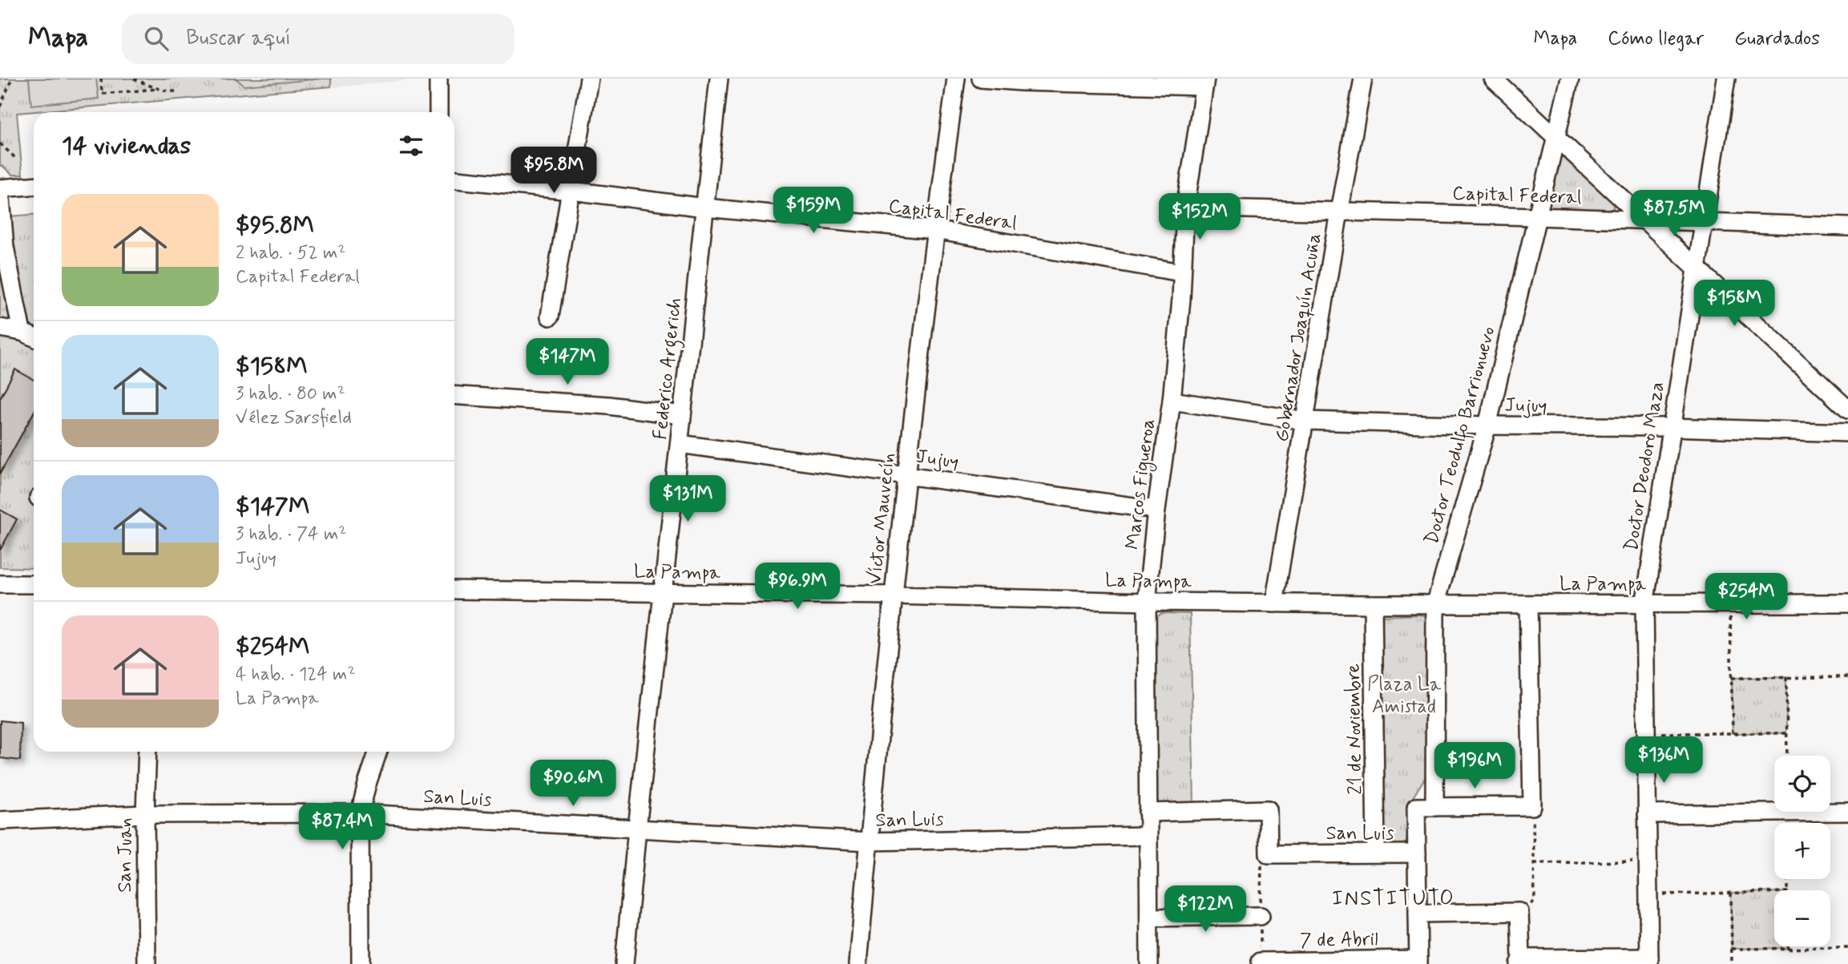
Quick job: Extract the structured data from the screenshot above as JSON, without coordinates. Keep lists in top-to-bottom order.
{
  "streets": {
    "street": [
      "Capital Federal",
      "Gobernador Joaquín Acuña",
      "Federico Argerich",
      "Jujuy",
      "Doctor Teodulfo Barrionuevo",
      "Doctor Deodoro Maza",
      "Marcos Figueroa",
      "Víctor Mauvecín",
      "La Pampa",
      "21 de Noviembre",
      "San Luis",
      "San Juan",
      "7 de Abril"
    ]
  },
  "crossings": [
    ["Capital Federal", "Gobernador Joaquín Acuña"],
    ["Capital Federal", "Federico Argerich"],
    ["Capital Federal", "Doctor Teodulfo Barrionuevo"],
    ["Capital Federal", "Doctor Deodoro Maza"],
    ["Capital Federal", "Marcos Figueroa"],
    ["Capital Federal", "Víctor Mauvecín"],
    ["Gobernador Joaquín Acuña", "Jujuy"],
    ["Gobernador Joaquín Acuña", "La Pampa"],
    ["Federico Argerich", "Jujuy"],
    ["Federico Argerich", "La Pampa"],
    ["Federico Argerich", "San Luis"],
    ["Jujuy", "Doctor Teodulfo Barrionuevo"],
    ["Jujuy", "Doctor Deodoro Maza"],
    ["Jujuy", "Marcos Figueroa"],
    ["Jujuy", "Víctor Mauvecín"],
    ["Doctor Teodulfo Barrionuevo", "La Pampa"],
    ["Doctor Teodulfo Barrionuevo", "San Luis"],
    ["Doctor Deodoro Maza", "La Pampa"],
    ["Marcos Figueroa", "La Pampa"],
    ["Marcos Figueroa", "San Luis"],
    ["Víctor Mauvecín", "La Pampa"],
    ["Víctor Mauvecín", "San Luis"],
    ["La Pampa", "21 de Noviembre"],
    ["21 de Noviembre", "San Luis"],
    ["San Luis", "San Juan"]
  ],
  "districts": ["INSTITUTO"],
  "parks": ["Plaza La Amistad"],
  "page": {
    "header": "Mapa",
    "search": "Buscar aquí",
    "nav": ["Mapa", "Cómo llegar", "Guardados"],
    "heading": "14 viviendas",
    "price": [
      "$95.8M",
      "$159M",
      "$87.5M",
      "$152M",
      "$158M",
      "$147M",
      "$131M",
      "$96.9M",
      "$254M",
      "$136M",
      "$196M",
      "$90.6M",
      "$87.4M",
      "$122M"
    ],
    "list": [
      {
        "name": "$95.8M",
        "note": "2 hab. · 52 m² · Capital Federal"
      },
      {
        "name": "$158M",
        "note": "3 hab. · 80 m² · Vélez Sarsfield"
      },
      {
        "name": "$147M",
        "note": "3 hab. · 74 m² · Jujuy"
      },
      {
        "name": "$254M",
        "note": "4 hab. · 124 m² · La Pampa"
      }
    ],
    "map_buttons": ["+", "−"]
  }
}
